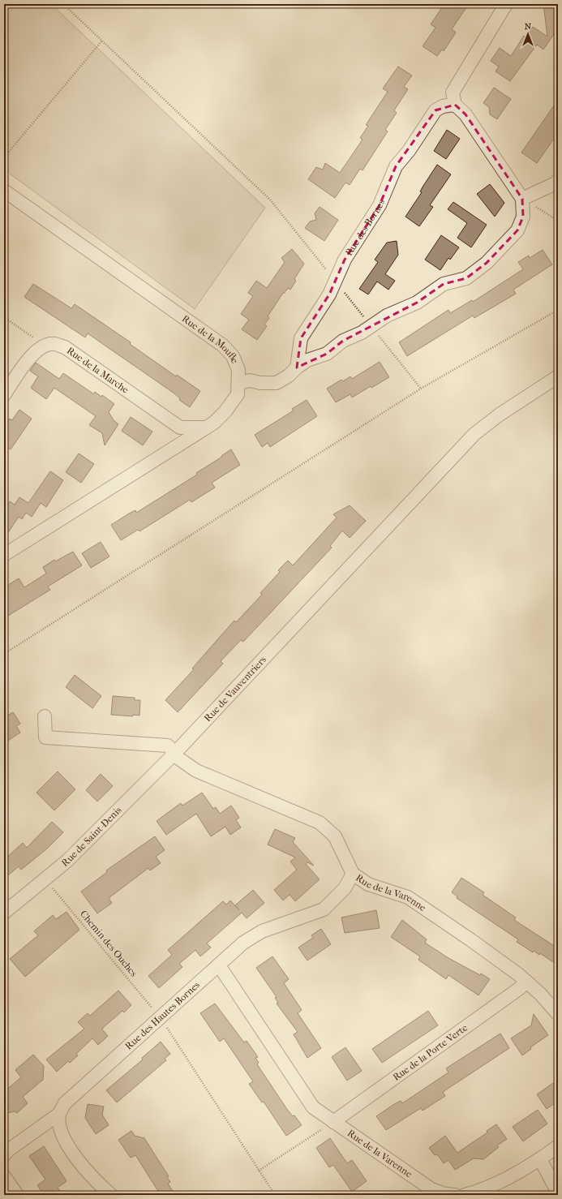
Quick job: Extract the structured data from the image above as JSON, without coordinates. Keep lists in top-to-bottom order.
{
  "streets": {
    "street": [
      "Rue des Bornes",
      "Rue de la Moufle",
      "Rue de la Marche",
      "Rue de Vauventriers",
      "Rue de Saint-Denis",
      "Rue de la Varenne",
      "Rue des Hautes Bornes",
      "Rue de la Porte Verte"
    ],
    "path": ["Chemin des Ouches"]
  },
  "crossings": [
    ["Rue de la Moufle", "Rue de la Marche"],
    ["Rue de Vauventriers", "Rue de Saint-Denis"],
    ["Rue de Vauventriers", "Rue de la Varenne"],
    ["Rue de Saint-Denis", "Rue de la Varenne"],
    ["Rue de Saint-Denis", "Chemin des Ouches"],
    ["Rue de la Varenne", "Rue des Hautes Bornes"],
    ["Rue de la Varenne", "Rue de la Porte Verte"],
    ["Chemin des Ouches", "Rue des Hautes Bornes"]
  ],
  "north": "top"
}
